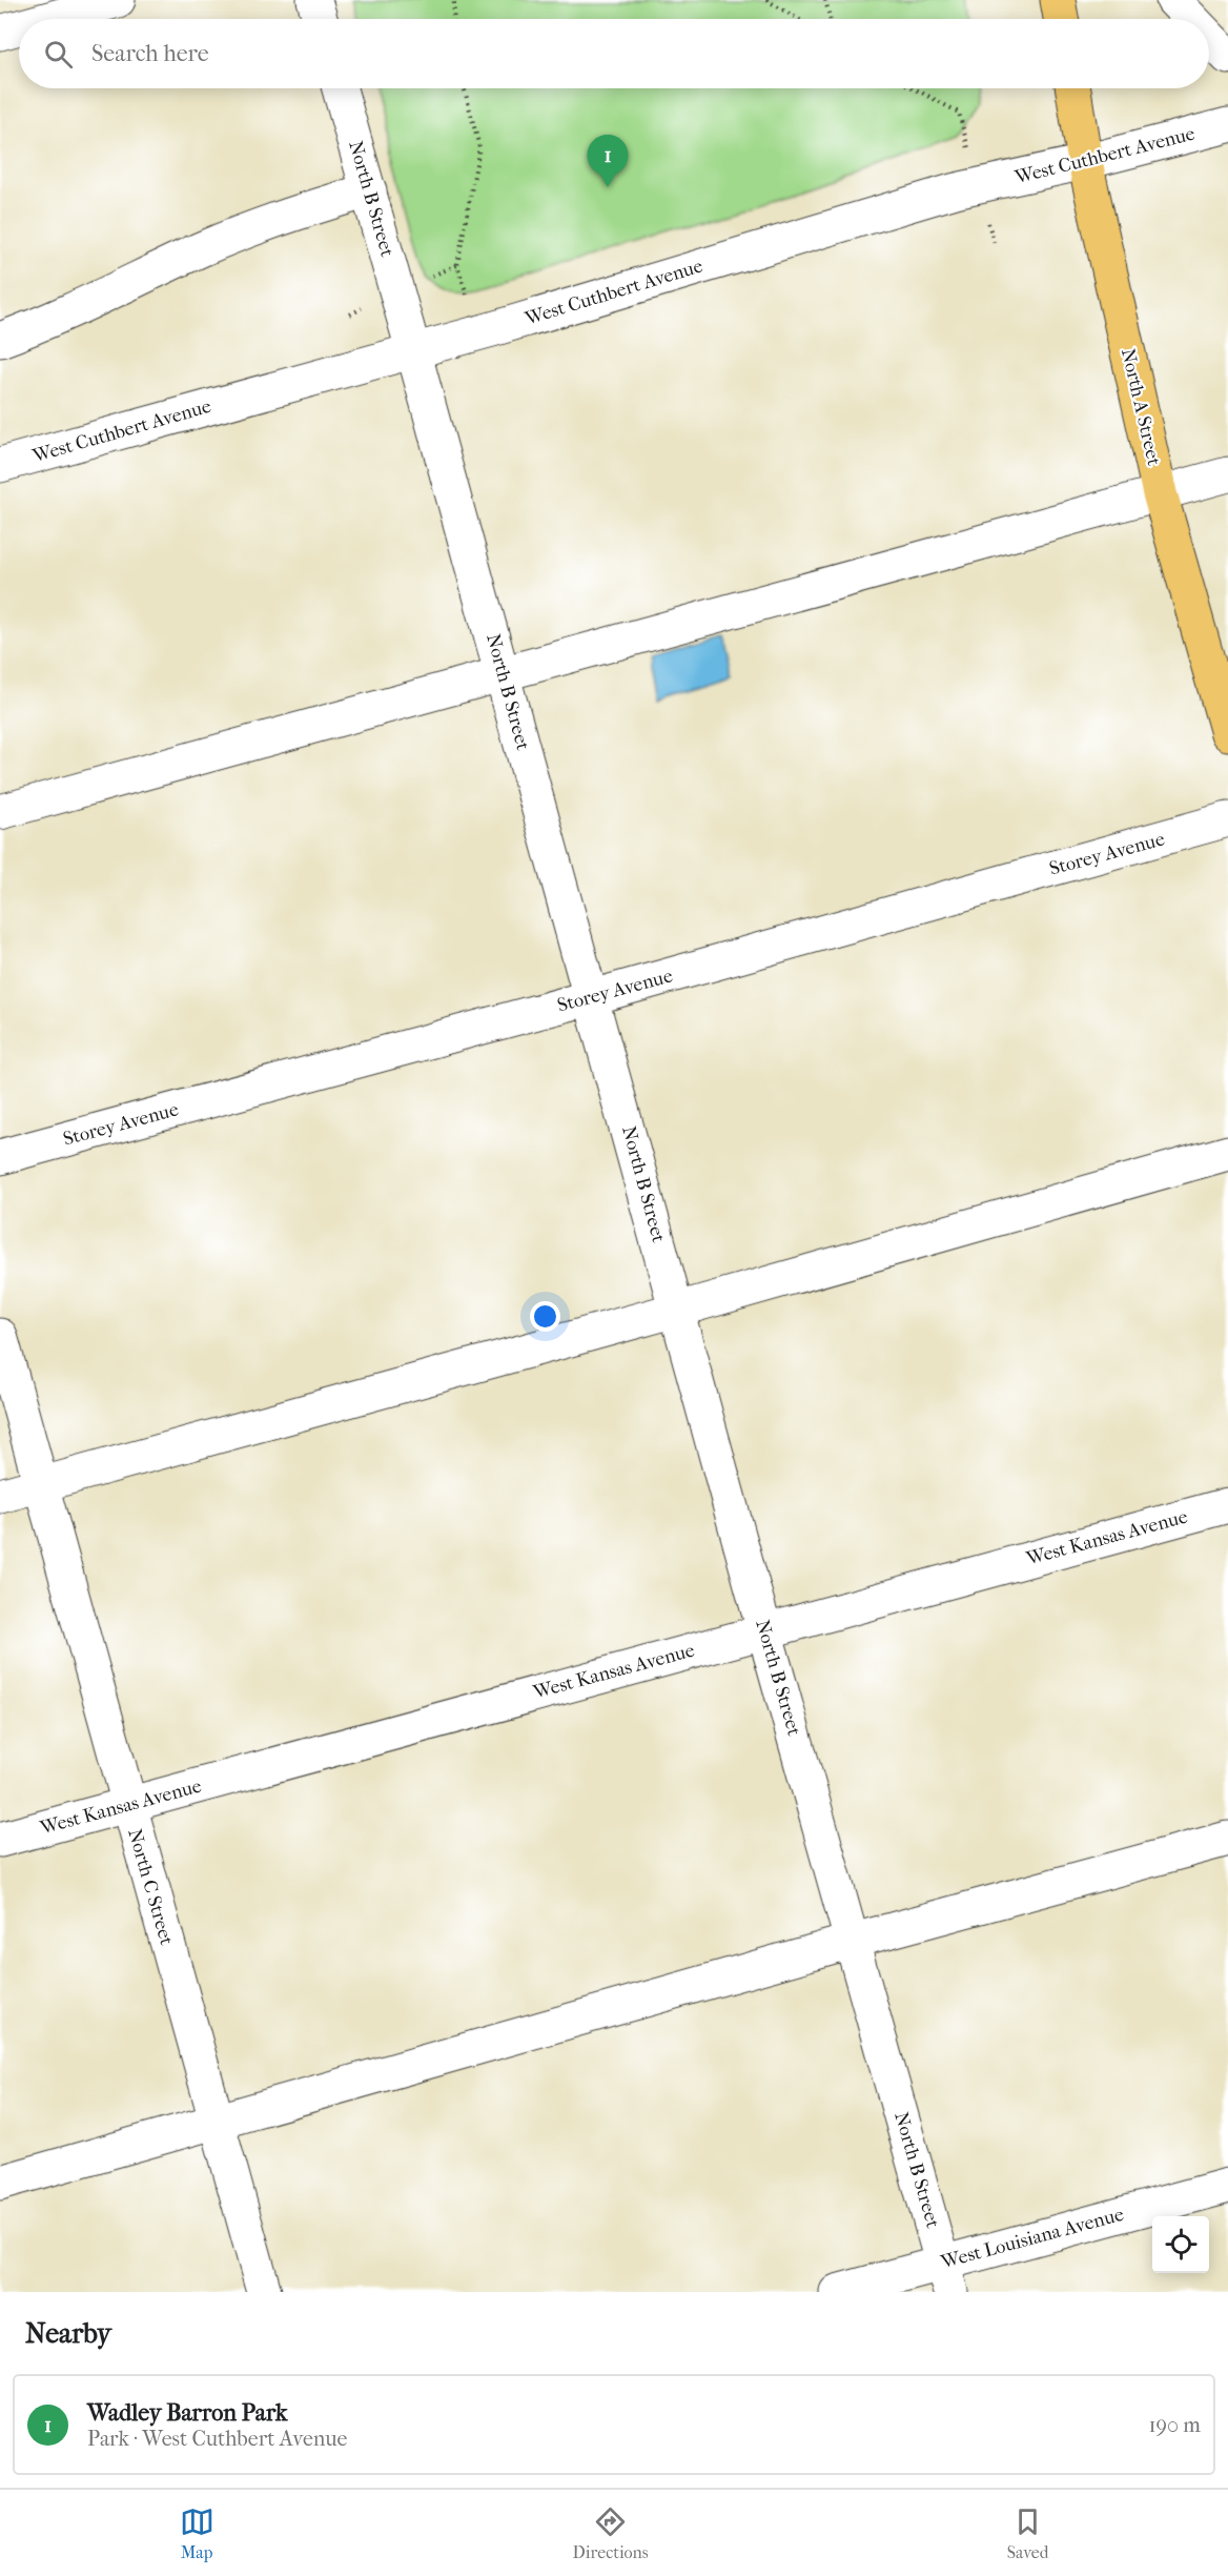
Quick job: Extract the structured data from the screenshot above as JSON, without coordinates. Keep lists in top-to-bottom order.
{
  "streets": {
    "main road": ["North A Street"],
    "street": [
      "West Cuthbert Avenue",
      "North B Street",
      "Storey Avenue",
      "West Kansas Avenue",
      "North C Street",
      "West Louisiana Avenue"
    ]
  },
  "crossings": [
    ["West Cuthbert Avenue", "North B Street"],
    ["West Cuthbert Avenue", "North A Street"],
    ["North B Street", "Storey Avenue"],
    ["North B Street", "West Kansas Avenue"],
    ["North B Street", "West Louisiana Avenue"],
    ["West Kansas Avenue", "North C Street"]
  ],
  "page": {
    "search": "Search here",
    "pins": "1",
    "heading": "Nearby",
    "list": [
      {
        "mark": "1",
        "name": "Wadley Barron Park",
        "note": "Park · West Cuthbert Avenue",
        "value": "190 m"
      }
    ],
    "nav": ["Map", "Directions", "Saved"]
  }
}
